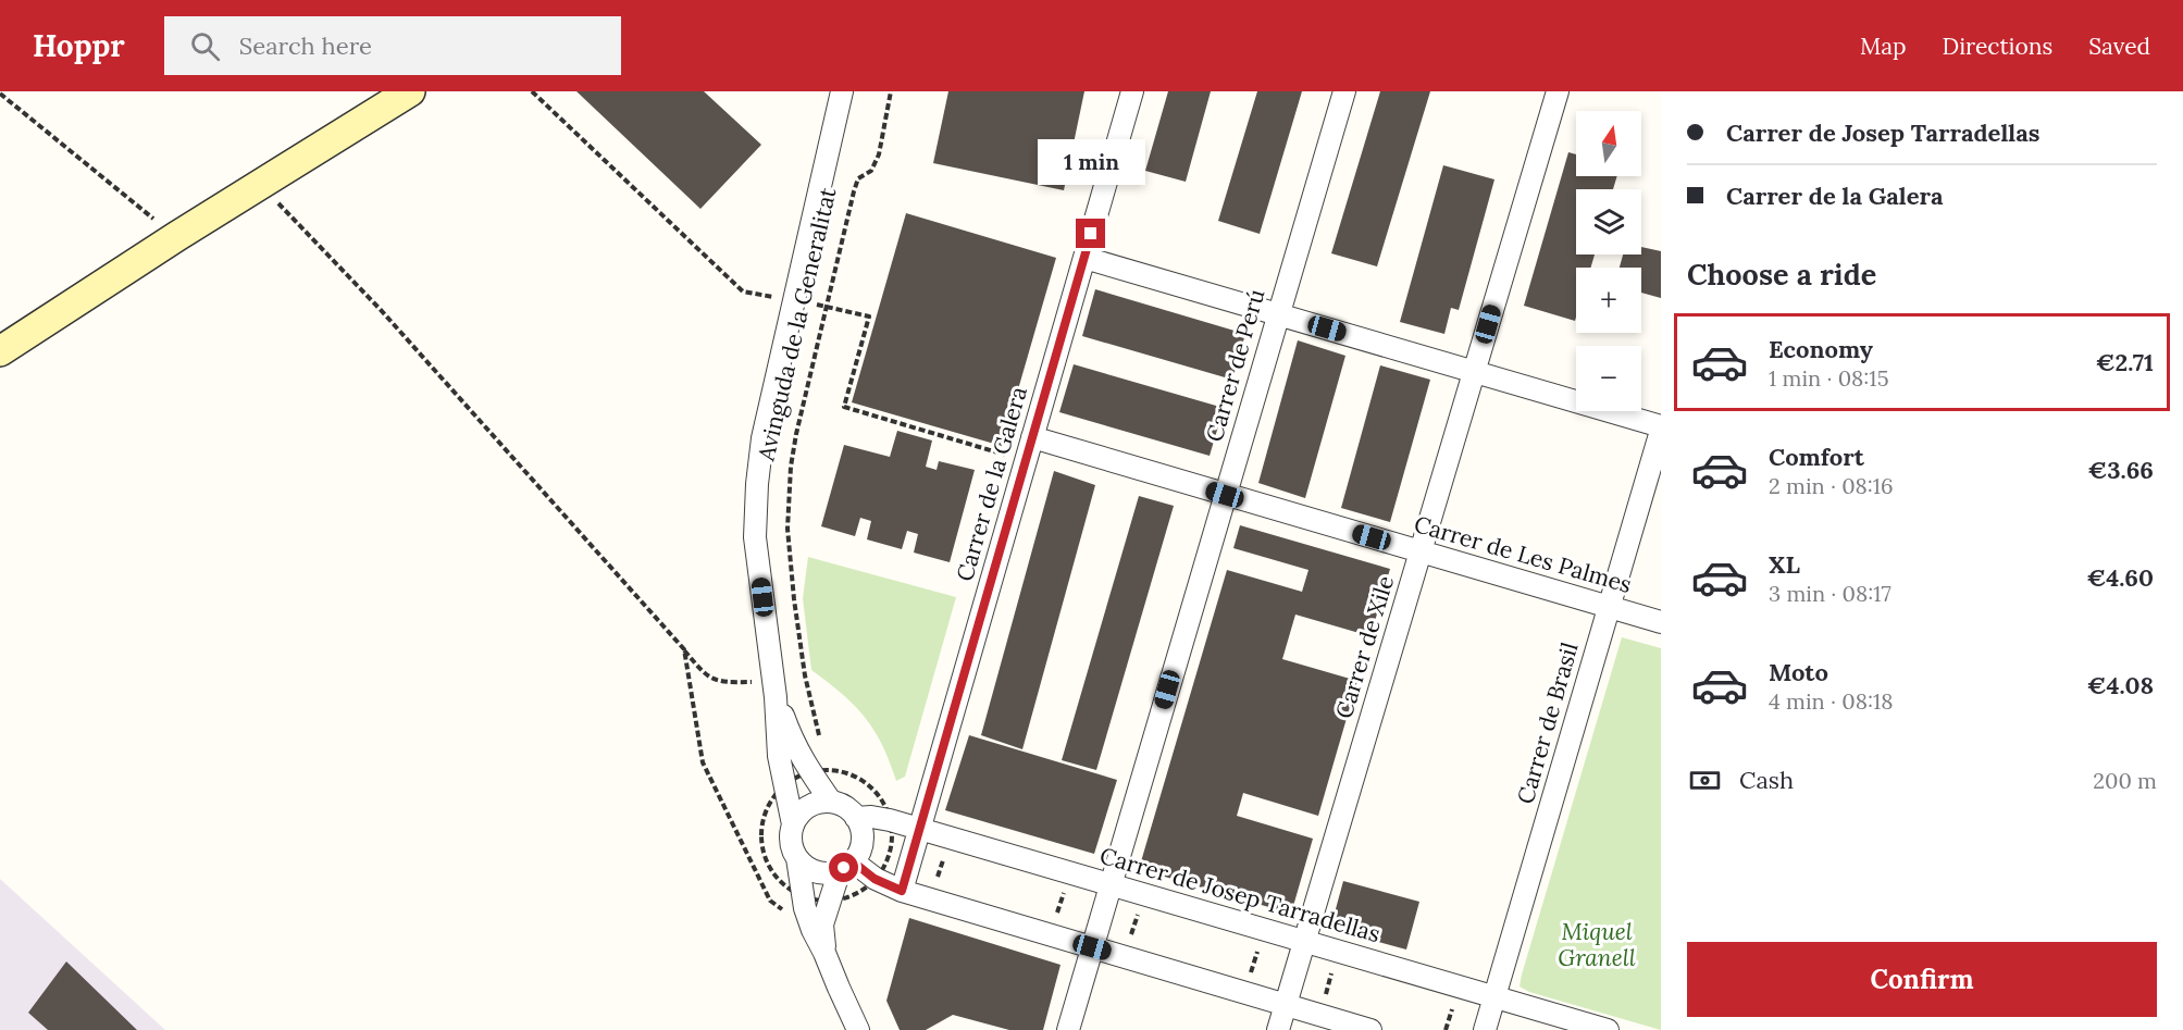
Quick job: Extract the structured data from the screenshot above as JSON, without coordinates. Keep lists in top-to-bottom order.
{
  "streets": {
    "street": [
      "Avinguda de la Generalitat",
      "Carrer de Perú",
      "Carrer de la Galera",
      "Carrer de Les Palmes",
      "Carrer de Xile",
      "Carrer de Brasil",
      "Carrer de Josep Tarradellas"
    ]
  },
  "crossings": [
    ["Avinguda de la Generalitat", "Carrer de Josep Tarradellas"],
    ["Carrer de Perú", "Carrer de Les Palmes"],
    ["Carrer de Perú", "Carrer de Josep Tarradellas"],
    ["Carrer de la Galera", "Carrer de Les Palmes"],
    ["Carrer de la Galera", "Carrer de Josep Tarradellas"],
    ["Carrer de Les Palmes", "Carrer de Xile"],
    ["Carrer de Les Palmes", "Carrer de Brasil"],
    ["Carrer de Xile", "Carrer de Josep Tarradellas"],
    ["Carrer de Brasil", "Carrer de Josep Tarradellas"]
  ],
  "parks": ["Miquel Granell"],
  "north": "top",
  "page": {
    "header": "Hoppr",
    "search": "Search here",
    "nav": ["Map", "Directions", "Saved"],
    "banner": ["Carrer de Josep Tarradellas", "Carrer de la Galera"],
    "map_buttons": ["+", "−"],
    "bubble": "1 min",
    "heading": "Choose a ride",
    "list": [
      {
        "name": "Economy",
        "note": "1 min · 08:15",
        "value": "€2.71"
      },
      {
        "name": "Comfort",
        "note": "2 min · 08:16",
        "value": "€3.66"
      },
      {
        "name": "XL",
        "note": "3 min · 08:17",
        "value": "€4.60"
      },
      {
        "name": "Moto",
        "note": "4 min · 08:18",
        "value": "€4.08"
      }
    ],
    "pay": ["Cash", "200 m"],
    "buttons": "Confirm"
  }
}
